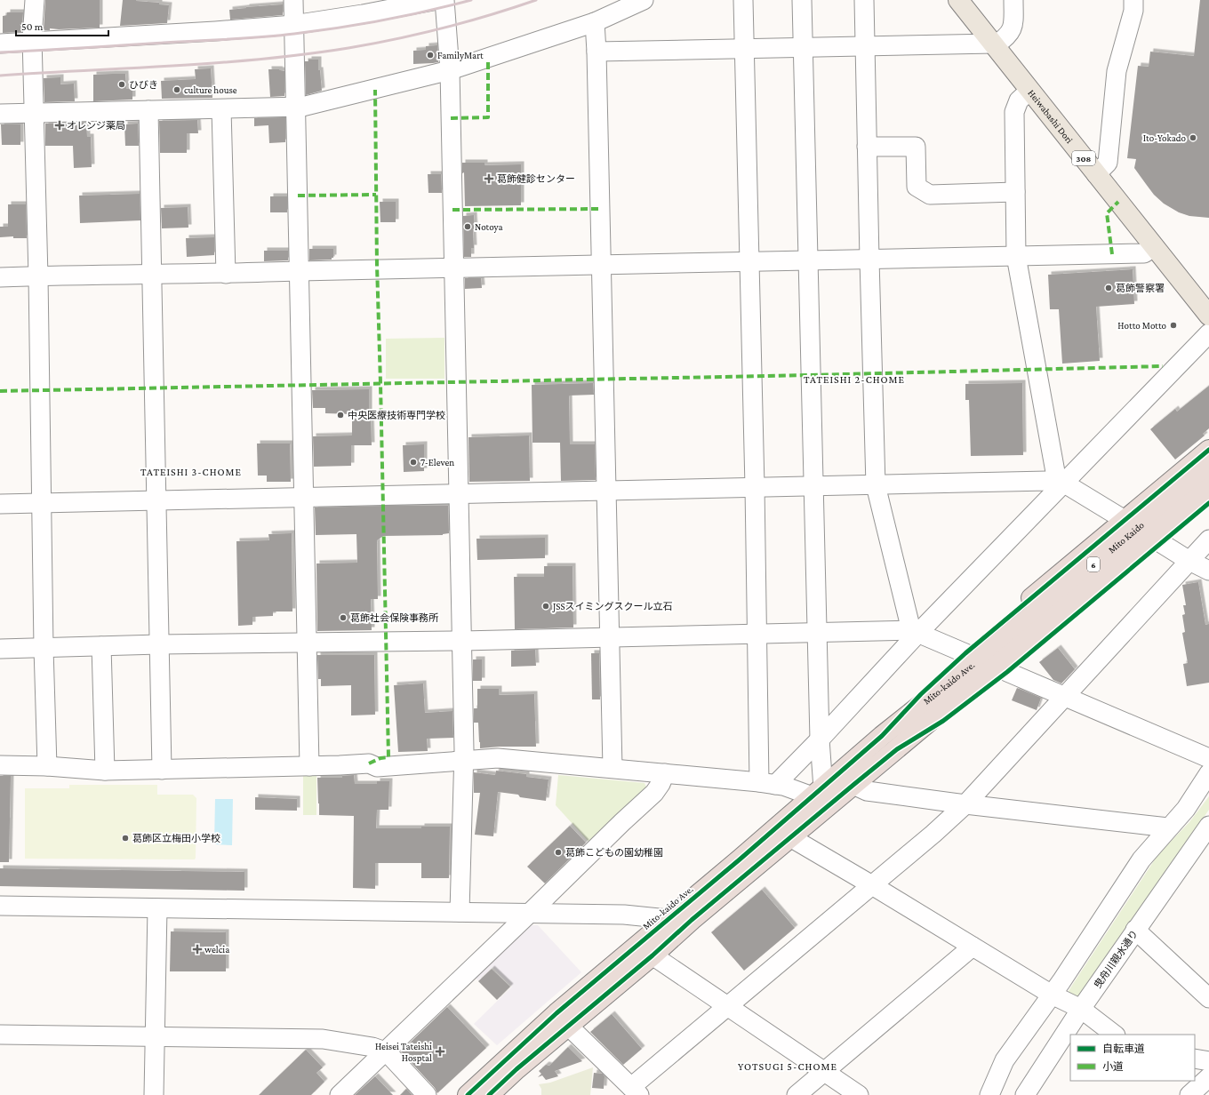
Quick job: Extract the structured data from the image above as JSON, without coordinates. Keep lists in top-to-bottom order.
{
  "streets": {
    "highway": ["Mito Kaido", "6", "Mito-kaido Ave."],
    "main road": ["Heiwabashi Dori", "308"],
    "street": ["曳舟川親水通り"]
  },
  "crossings": [
    ["Mito Kaido", "Mito-kaido Ave."]
  ],
  "districts": ["TATEISHI 2-CHOME", "TATEISHI 3-CHOME", "YOTSUGI 5-CHOME"],
  "places": {
    "other": [
      "FamilyMart",
      "ひびき",
      "culture house",
      "Ito-Yokado",
      "Notoya",
      "葛飾警察署",
      "Hotto Motto",
      "中央医療技術専門学校",
      "7-Eleven",
      "JSSスイミングスクール立石",
      "葛飾社会保険事務所",
      "葛飾区立梅田小学校",
      "葛飾こどもの園幼稚園"
    ],
    "health": [
      "オレンジ薬局",
      "葛飾健診センター",
      "welcia",
      "Heisei Tateishi Hosptal"
    ]
  },
  "legend": ["自転車道", "小道"],
  "scale_bar": "50 m"
}
